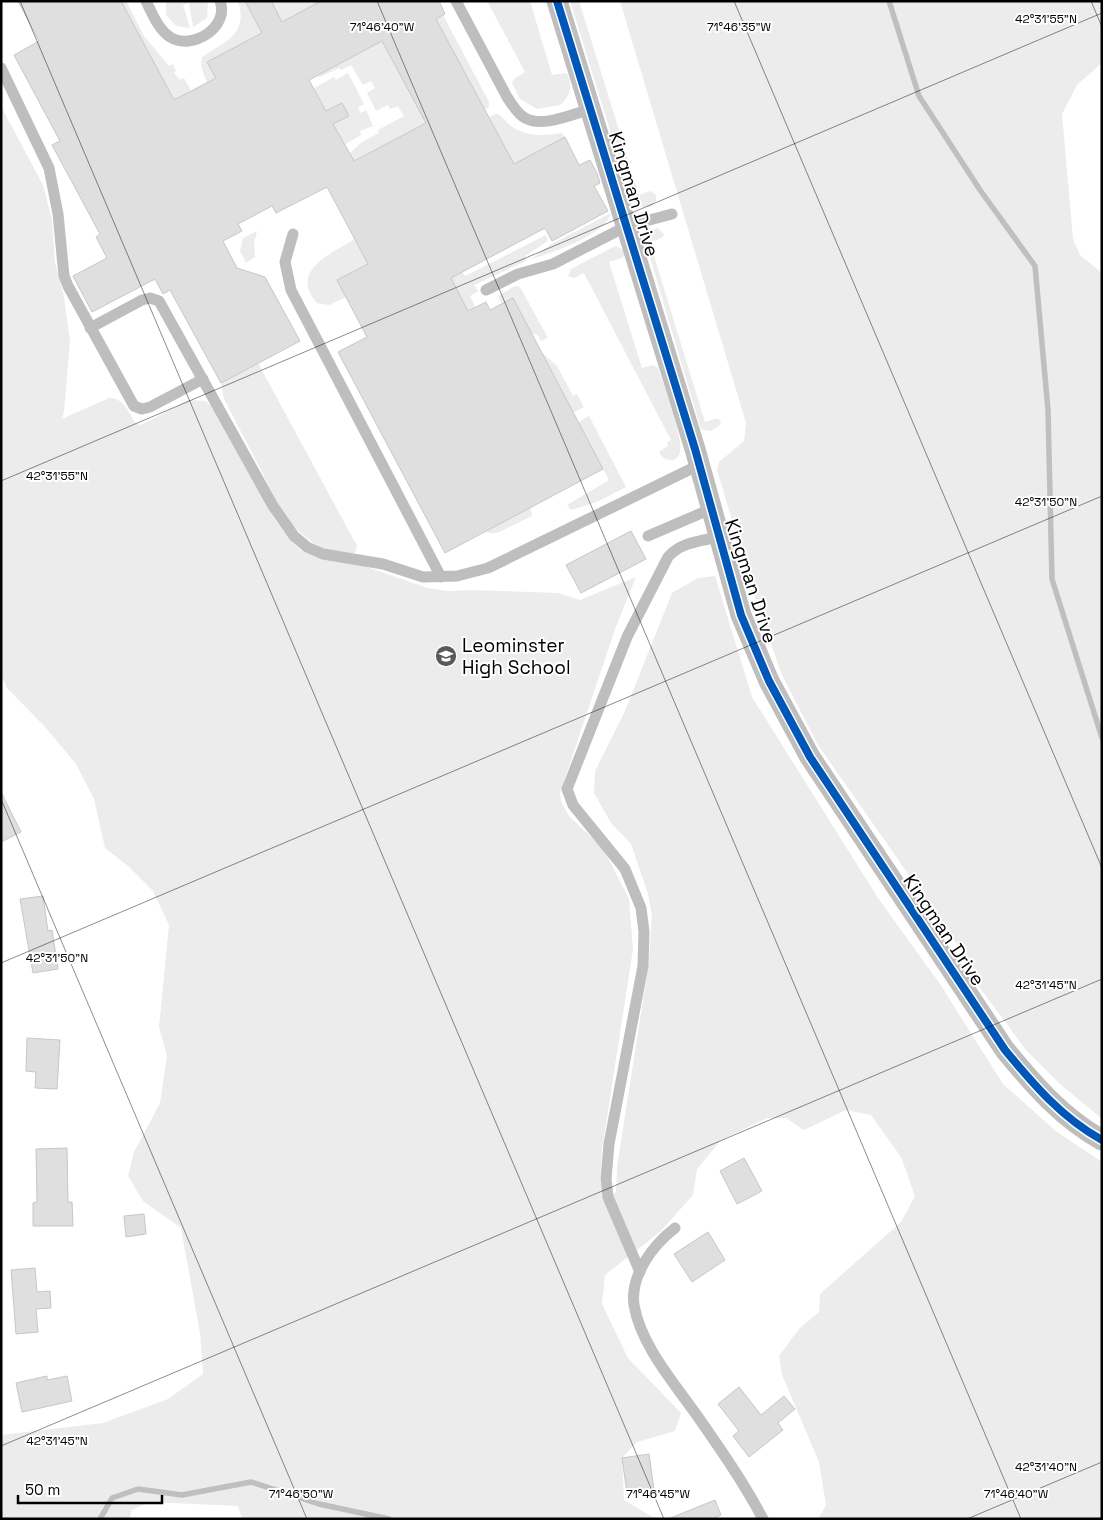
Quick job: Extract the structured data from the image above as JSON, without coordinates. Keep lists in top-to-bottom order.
{
  "streets": {
    "street": ["Kingman Drive"]
  },
  "places": {
    "school or university": ["Leominster High School"]
  },
  "scale_bar": "50 m",
  "coordinates": [
    "42°31'55\"N",
    "71°46'40\"W",
    "71°46'35\"W",
    "42°31'50\"N",
    "42°31'45\"N",
    "42°31'40\"N",
    "71°46'50\"W",
    "71°46'45\"W"
  ]
}
